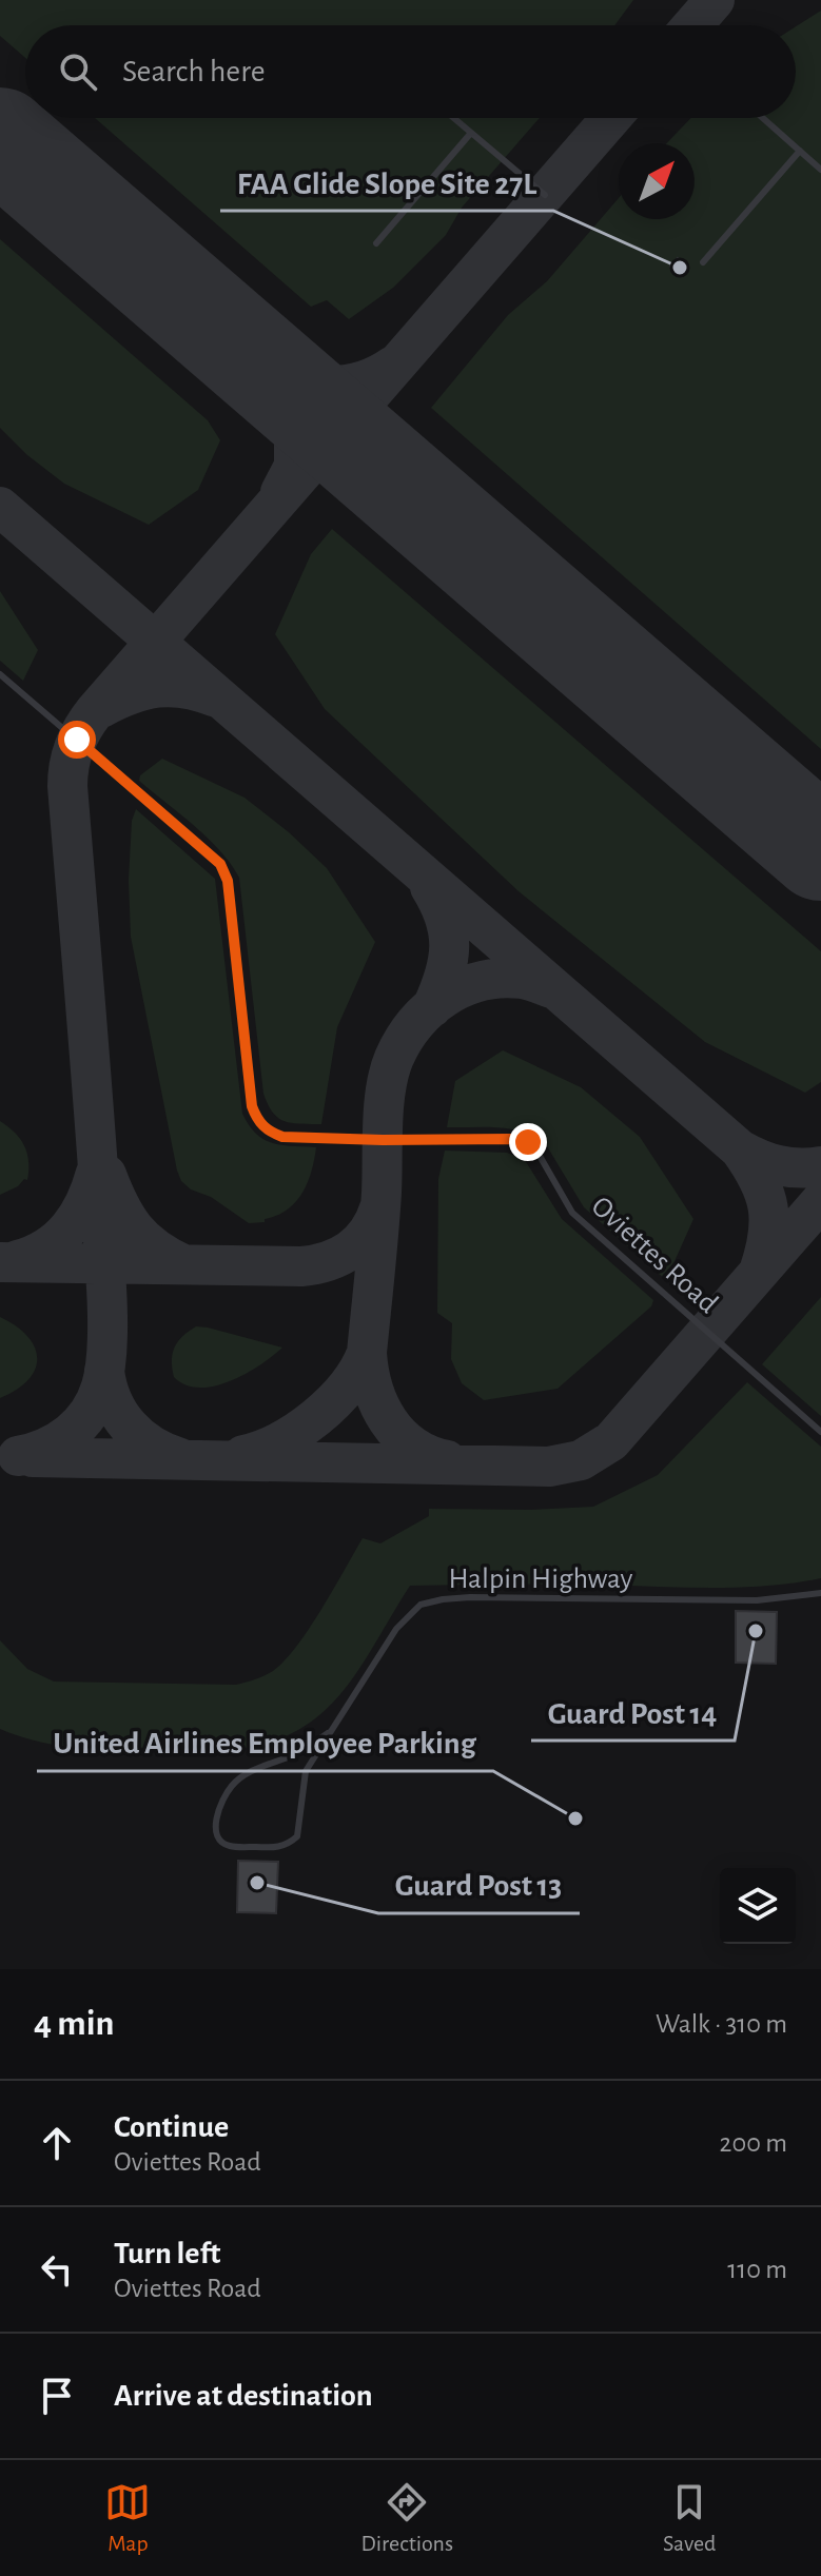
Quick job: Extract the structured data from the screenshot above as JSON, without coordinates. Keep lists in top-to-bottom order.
{
  "streets": {
    "lane": ["Oviettes Road", "Halpin Highway"]
  },
  "places": [
    "FAA Glide Slope Site 27L",
    "Guard Post 14",
    "United Airlines Employee Parking",
    "Guard Post 13"
  ],
  "north": "top right",
  "page": {
    "search": "Search here",
    "heading": ["4 min", "Walk · 310 m"],
    "list": [
      ["Continue", "Oviettes Road", "200 m"],
      ["Turn left", "Oviettes Road", "110 m"],
      "Arrive at destination"
    ],
    "nav": ["Map", "Directions", "Saved"]
  }
}
